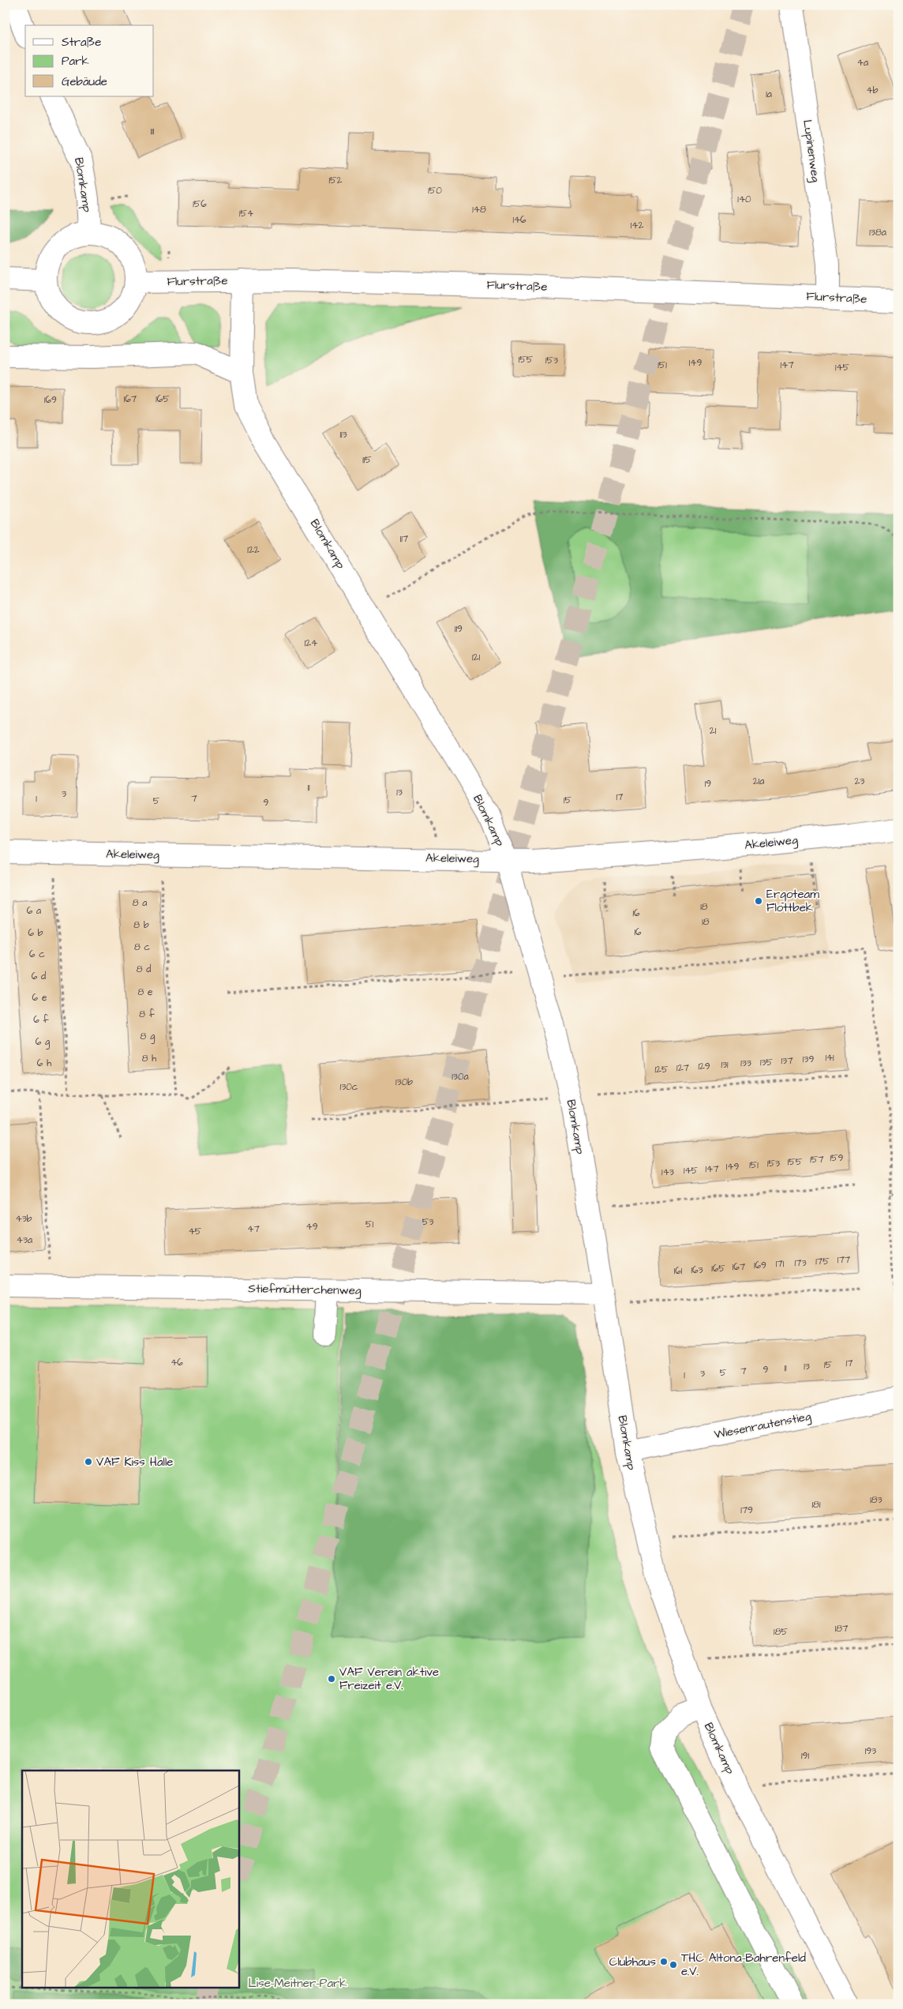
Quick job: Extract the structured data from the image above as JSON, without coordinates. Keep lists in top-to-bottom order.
{
  "streets": {
    "street": [
      "Lupinenweg",
      "Blomkamp",
      "Flurstraße",
      "Akeleiweg",
      "Stiefmütterchenweg",
      "Wiesenrautenstieg"
    ]
  },
  "crossings": [
    ["Lupinenweg", "Flurstraße"],
    ["Blomkamp", "Flurstraße"],
    ["Blomkamp", "Akeleiweg"],
    ["Blomkamp", "Stiefmütterchenweg"],
    ["Blomkamp", "Wiesenrautenstieg"]
  ],
  "parks": ["Lise-Meitner-Park"],
  "places": [
    "Ergoteam Flottbek",
    "VAF Kiss Halle",
    "VAF Verein aktive Freizeit e.V.",
    "Clubhaus",
    "THC Altona-Bahrenfeld e.V."
  ],
  "house_numbers": [
    "4a",
    "4b",
    "1a",
    "111",
    "152",
    "150",
    "140",
    "156",
    "148",
    "154",
    "146",
    "142",
    "138a",
    "155",
    "153",
    "149",
    "151",
    "147",
    "145",
    "167",
    "165",
    "169",
    "113",
    "115",
    "117",
    "122",
    "119",
    "124",
    "121",
    "21",
    "21a",
    "23",
    "19",
    "11",
    "13",
    "3",
    "17",
    "1",
    "7",
    "15",
    "5",
    "9",
    "8 a",
    "18",
    "6 a",
    "16",
    "18",
    "8 b",
    "16",
    "6 b",
    "8 c",
    "6 c",
    "8 d",
    "6 d",
    "8 e",
    "6 e",
    "8 f",
    "6 f",
    "8 g",
    "6 g",
    "141",
    "8 h",
    "139",
    "137",
    "135",
    "6 h",
    "133",
    "131",
    "129",
    "127",
    "125",
    "130a",
    "130b",
    "130c",
    "159",
    "157",
    "155",
    "153",
    "151",
    "149",
    "147",
    "145",
    "143",
    "43b",
    "53",
    "51",
    "49",
    "47",
    "45",
    "43a",
    "177",
    "175",
    "173",
    "171",
    "169",
    "167",
    "165",
    "163",
    "161",
    "46",
    "17",
    "15",
    "13",
    "11",
    "9",
    "7",
    "5",
    "3",
    "1",
    "183",
    "181",
    "179",
    "187",
    "185",
    "193",
    "191"
  ],
  "legend": ["Straße", "Park", "Gebäude"]
}
